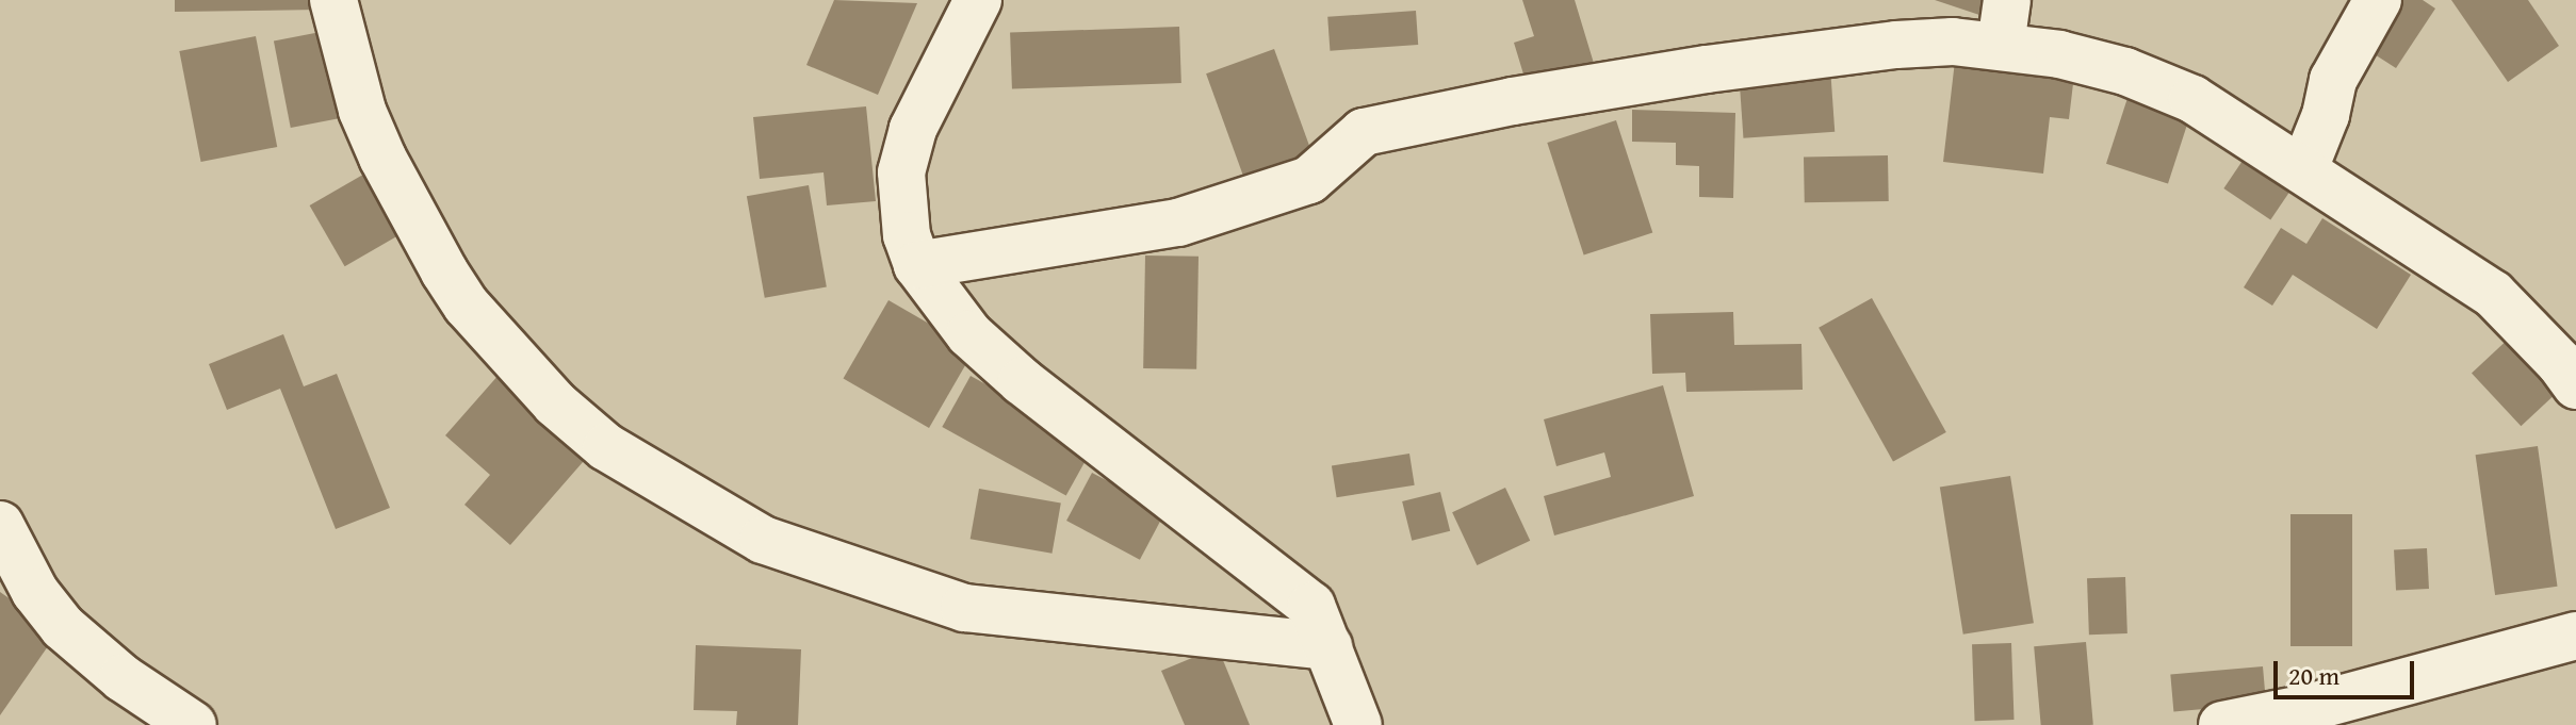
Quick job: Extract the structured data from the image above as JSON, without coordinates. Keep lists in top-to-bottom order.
{
  "scale_bar": "20 m"
}
